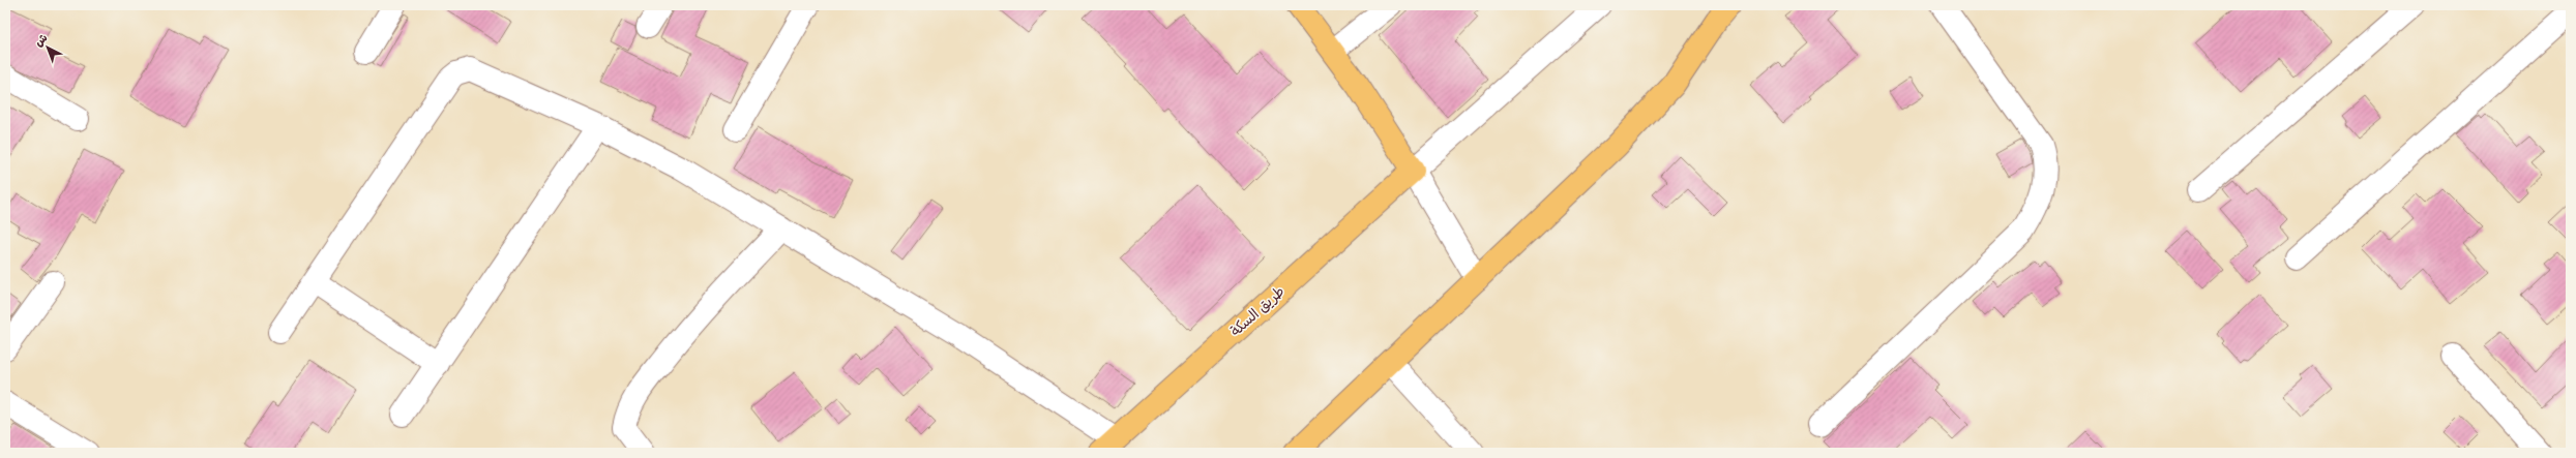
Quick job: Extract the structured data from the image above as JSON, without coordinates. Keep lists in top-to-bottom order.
{
  "streets": {
    "main road": ["طريق السكة"]
  },
  "north": "top left"
}
